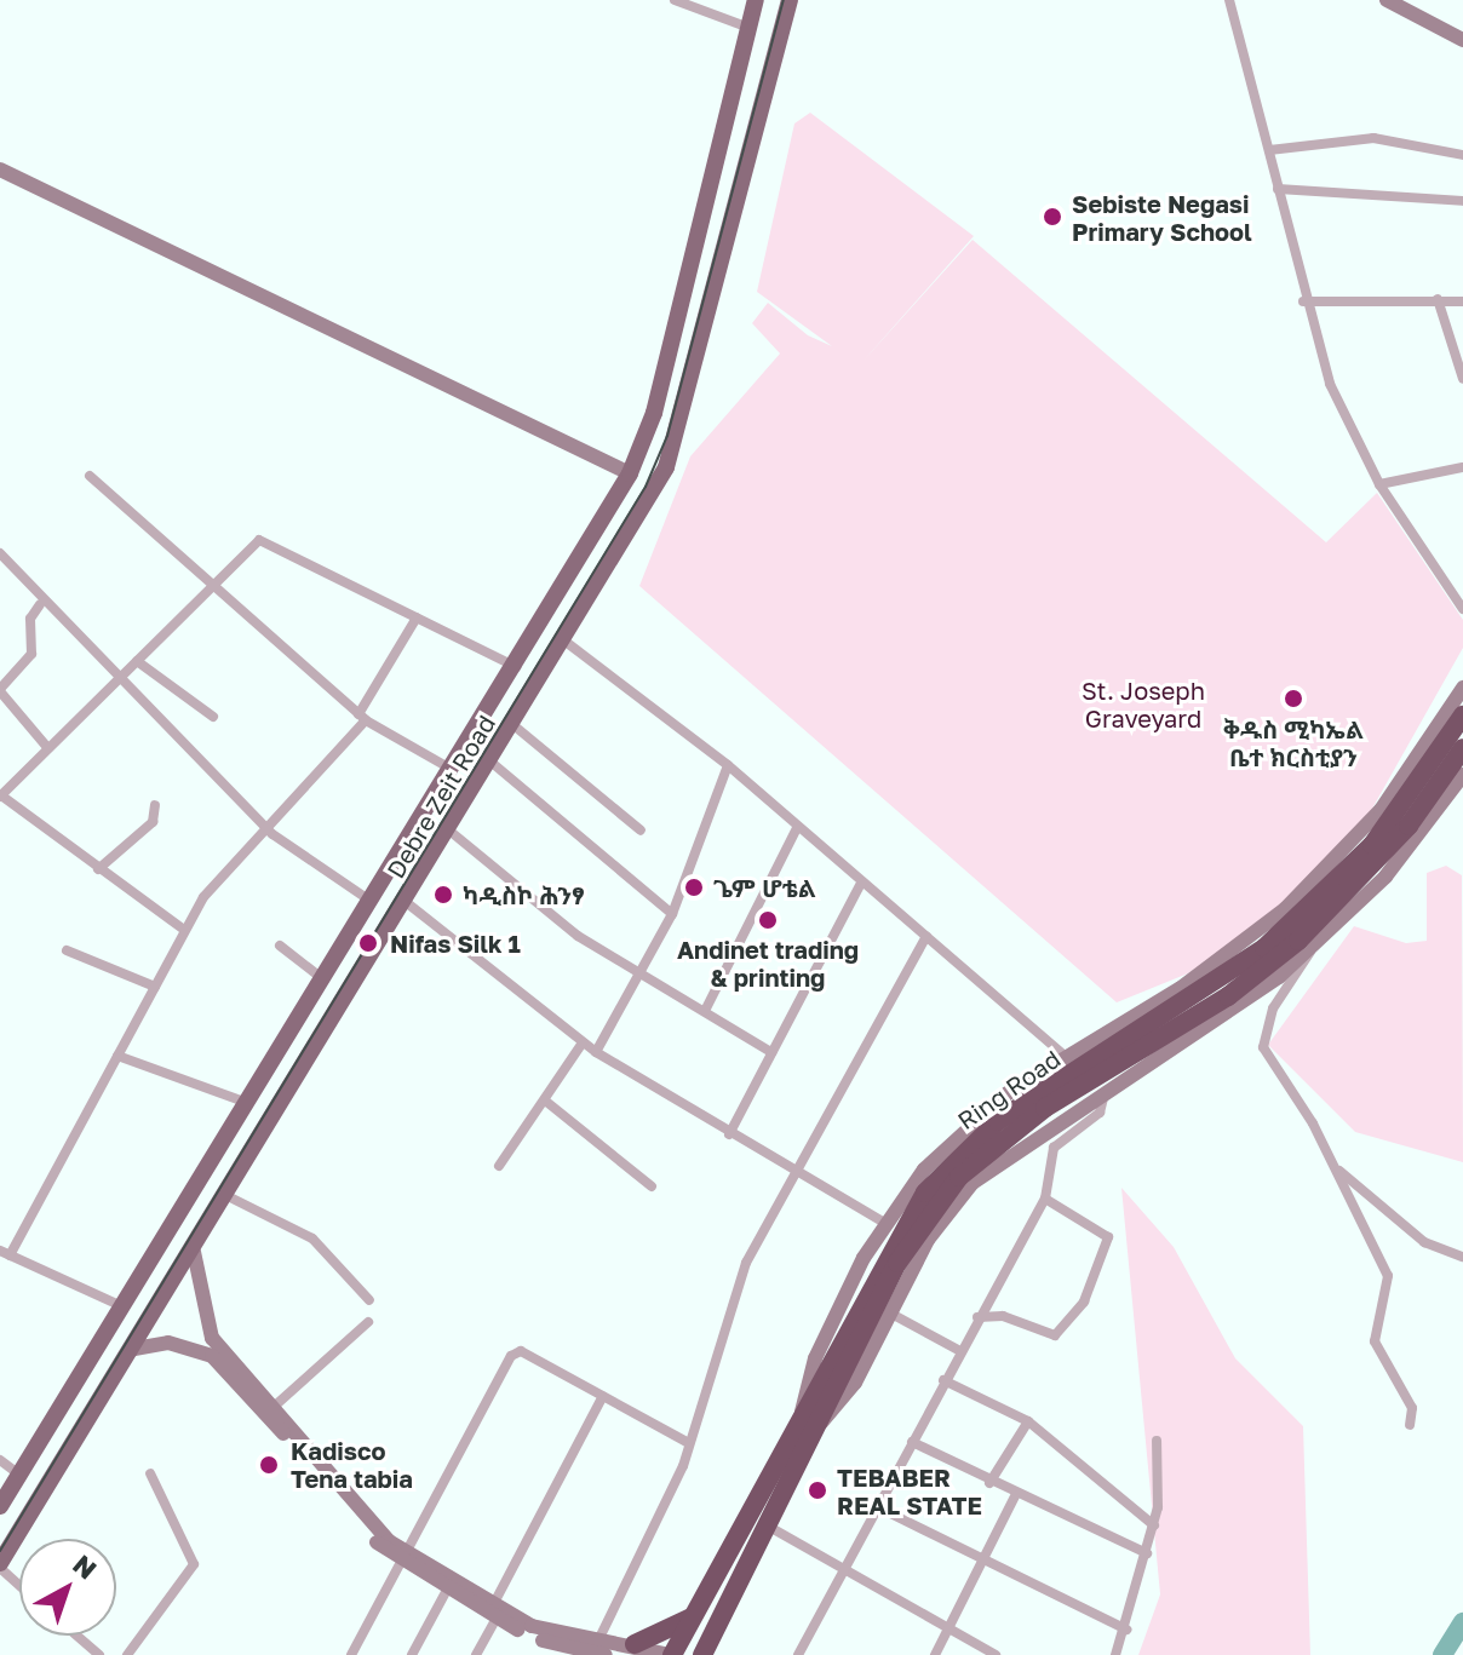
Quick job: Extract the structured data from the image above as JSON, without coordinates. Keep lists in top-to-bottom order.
{
  "streets": {
    "highway": ["Ring Road"],
    "main road": ["Debre Zeit Road"]
  },
  "parks": ["St. Joseph Graveyard"],
  "places": [
    "Sebiste Negasi Primary School",
    "ቅዱስ ሚካኤል ቤተ ክርስቲያን",
    "ጌም ሆቴል",
    "ካዲስኮ ሕንፃ",
    "Andinet trading & printing",
    "Nifas Silk 1",
    "Kadisco Tena tabia",
    "TEBABER REAL STATE"
  ],
  "north": "top right"
}
